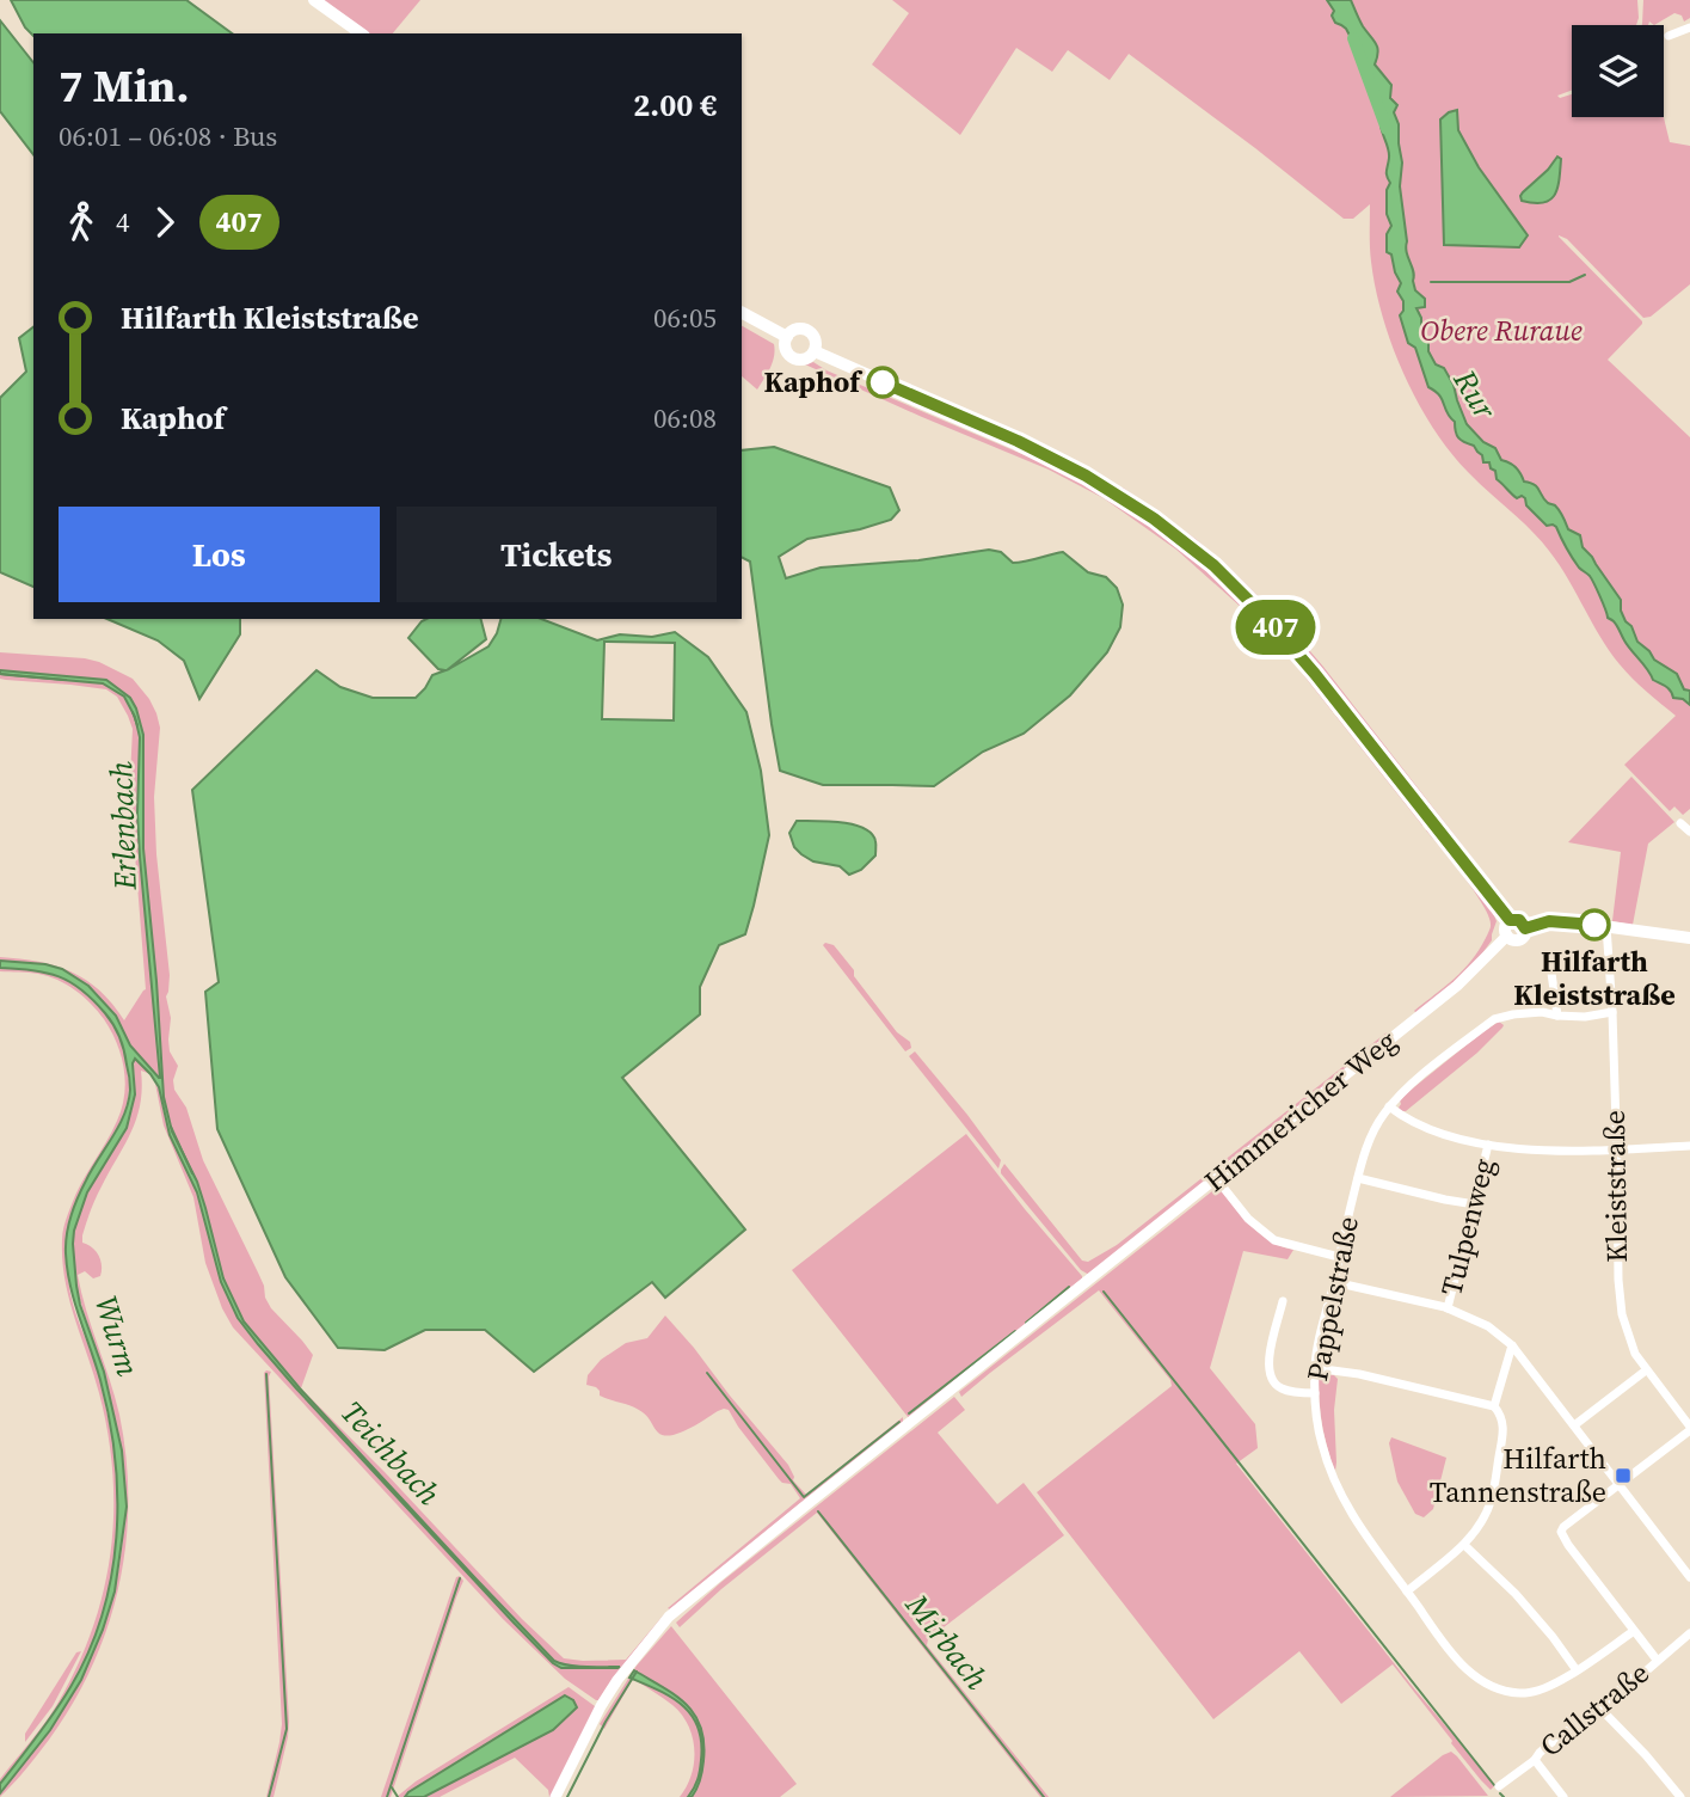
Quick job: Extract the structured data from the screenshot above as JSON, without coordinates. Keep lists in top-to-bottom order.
{
  "streets": {
    "street": [
      "Himmericher Weg",
      "Kleiststraße",
      "Tulpenweg",
      "Pappelstraße",
      "Callstraße"
    ]
  },
  "crossings": [
    ["Kleiststraße", "Pappelstraße"]
  ],
  "water": [
    "Rur",
    "Erlenbach",
    "Wurm",
    "Teichbach",
    "Mirbach"
  ],
  "parks": ["Obere Ruraue"],
  "places": {
    "other": ["Kaphof", "Hilfarth Kleiststraße"],
    "transit": ["Hilfarth Tannenstraße"]
  },
  "lines": ["bus line 407"],
  "page": {
    "on_map": "407",
    "heading": ["7 Min.", "06:01 – 06:08 · Bus", "2.00 €"],
    "legs": ["4", "407"],
    "list": [
      {
        "name": "Hilfarth Kleiststraße",
        "value": "06:05"
      },
      {
        "name": "Kaphof",
        "value": "06:08"
      }
    ],
    "buttons": ["Los", "Tickets"]
  }
}
